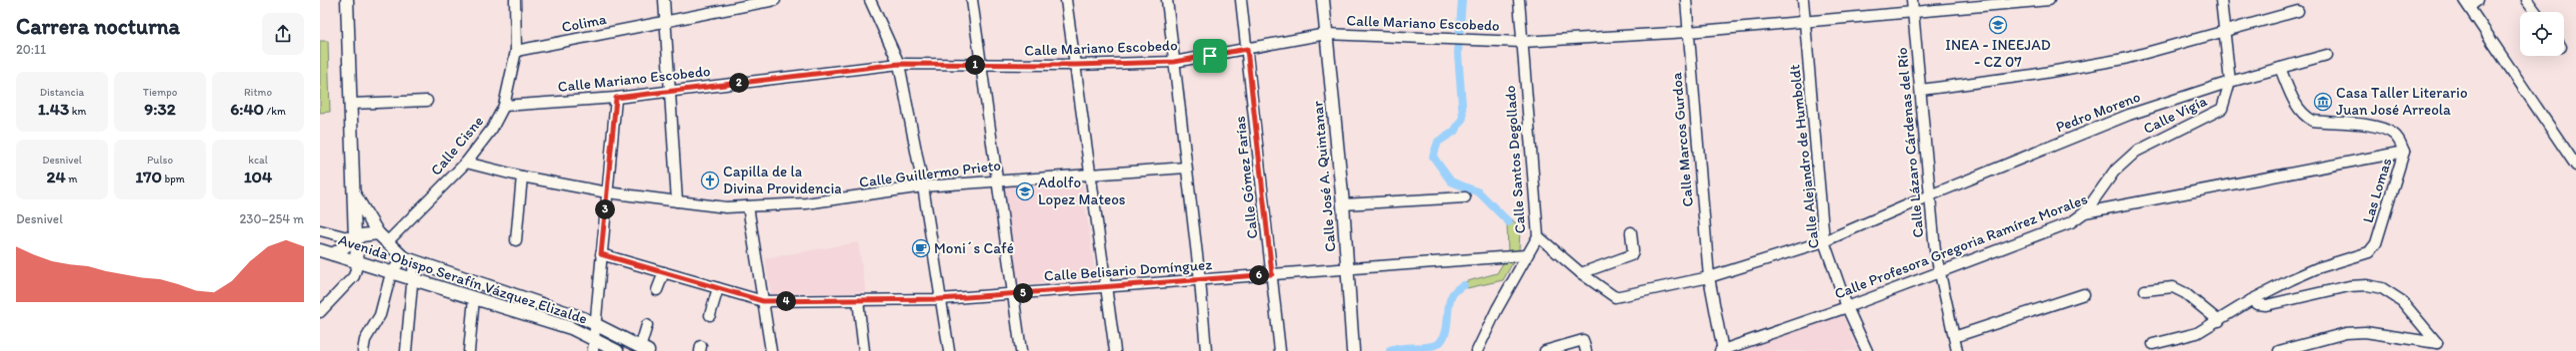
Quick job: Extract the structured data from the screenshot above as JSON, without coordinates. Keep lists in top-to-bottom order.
{
  "streets": {
    "street": [
      "Colima",
      "Calle Mariano Escobedo",
      "Pedro Moreno",
      "Calle Vigía",
      "Calle Marcos Gurdoa",
      "Calle Lázaro Cárdenas del Río",
      "Calle Cisne",
      "Calle Alejandro de Humboldt",
      "Calle Santos Degollado",
      "Calle Guillermo Prieto",
      "Calle José A. Quintanar",
      "Calle Gómez Farías",
      "Las Lomas",
      "Calle Profesora Gregoria Ramírez Morales",
      "Calle Belisario Domínguez",
      "Avenida Obispo Serafín Vázquez Elizalde"
    ]
  },
  "crossings": [
    ["Colima", "Calle Cisne"],
    ["Calle Mariano Escobedo", "Calle Marcos Gurdoa"],
    ["Calle Mariano Escobedo", "Calle Lázaro Cárdenas del Río"],
    ["Calle Mariano Escobedo", "Calle Cisne"],
    ["Calle Mariano Escobedo", "Calle Alejandro de Humboldt"],
    ["Calle Mariano Escobedo", "Calle Santos Degollado"],
    ["Calle Mariano Escobedo", "Calle José A. Quintanar"],
    ["Calle Mariano Escobedo", "Calle Gómez Farías"],
    ["Pedro Moreno", "Calle Vigía"],
    ["Pedro Moreno", "Calle Lázaro Cárdenas del Río"],
    ["Pedro Moreno", "Las Lomas"],
    ["Calle Vigía", "Calle Profesora Gregoria Ramírez Morales"],
    ["Calle Marcos Gurdoa", "Calle Profesora Gregoria Ramírez Morales"],
    ["Calle Lázaro Cárdenas del Río", "Calle Profesora Gregoria Ramírez Morales"],
    ["Calle Cisne", "Calle Guillermo Prieto"],
    ["Calle Cisne", "Avenida Obispo Serafín Vázquez Elizalde"],
    ["Calle Alejandro de Humboldt", "Calle Profesora Gregoria Ramírez Morales"],
    ["Calle Santos Degollado", "Calle Belisario Domínguez"],
    ["Calle José A. Quintanar", "Calle Belisario Domínguez"],
    ["Calle Gómez Farías", "Calle Belisario Domínguez"],
    ["Las Lomas", "Calle Profesora Gregoria Ramírez Morales"]
  ],
  "places": {
    "school or university": ["INEA - INEEJAD - CZ 07", "Adolfo Lopez Mateos"],
    "museum": ["Casa Taller Literario Juan José Arreola"],
    "church": ["Capilla de la Divina Providencia"],
    "cafe": ["Moni´s Café"]
  },
  "page": {
    "heading": ["Carrera nocturna", "20:11"],
    "pins": [
      "1",
      "2",
      "3",
      "6",
      "5",
      "4"
    ],
    "stats": [
      ["Distancia", "1.43 km"],
      ["Tiempo", "9:32"],
      ["Ritmo", "6:40 /km"],
      ["Desnivel", "24 m"],
      ["Pulso", "170 bpm"],
      ["kcal", "104"]
    ],
    "chart": ["Desnivel", "230–254 m"]
  }
}
